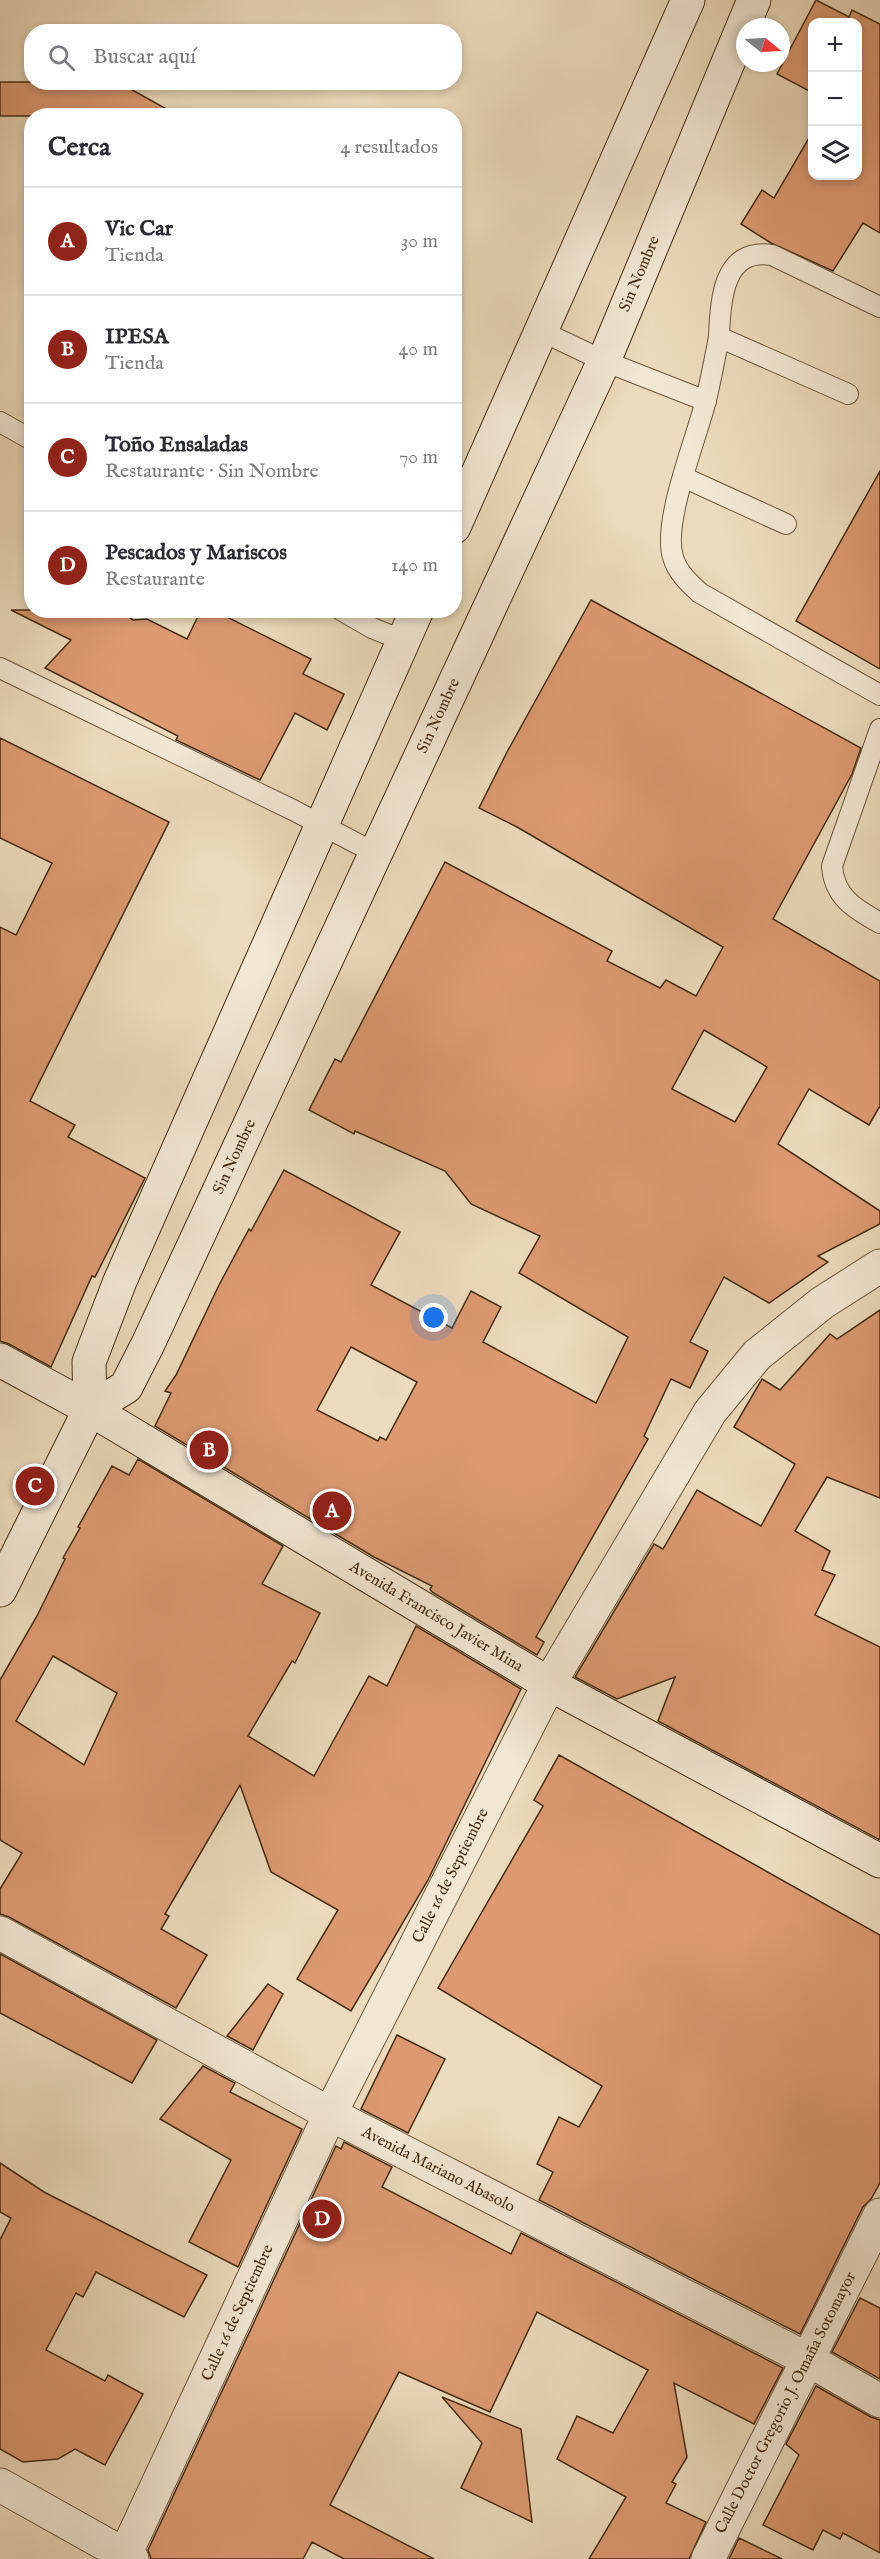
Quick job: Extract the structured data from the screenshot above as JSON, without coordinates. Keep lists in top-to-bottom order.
{
  "streets": {
    "street": [
      "Sin Nombre",
      "Avenida Francisco Javier Mina",
      "Calle 16 de Septiembre",
      "Avenida Mariano Abasolo",
      "Calle Doctor Gregorio J. Omaña Sotomayor"
    ]
  },
  "crossings": [
    ["Sin Nombre", "Avenida Francisco Javier Mina"],
    ["Avenida Francisco Javier Mina", "Calle 16 de Septiembre"],
    ["Calle 16 de Septiembre", "Avenida Mariano Abasolo"],
    ["Avenida Mariano Abasolo", "Calle Doctor Gregorio J. Omaña Sotomayor"]
  ],
  "north": "right",
  "page": {
    "map_buttons": ["+", "−"],
    "search": "Buscar aquí",
    "heading": ["Cerca", "4 resultados"],
    "list": [
      {
        "mark": "A",
        "name": "Vic Car",
        "note": "Tienda",
        "value": "30 m"
      },
      {
        "mark": "B",
        "name": "IPESA",
        "note": "Tienda",
        "value": "40 m"
      },
      {
        "mark": "C",
        "name": "Toño Ensaladas",
        "note": "Restaurante · Sin Nombre",
        "value": "70 m"
      },
      {
        "mark": "D",
        "name": "Pescados y Mariscos",
        "note": "Restaurante",
        "value": "140 m"
      }
    ],
    "pins": [
      "B",
      "C",
      "A",
      "D"
    ]
  }
}
